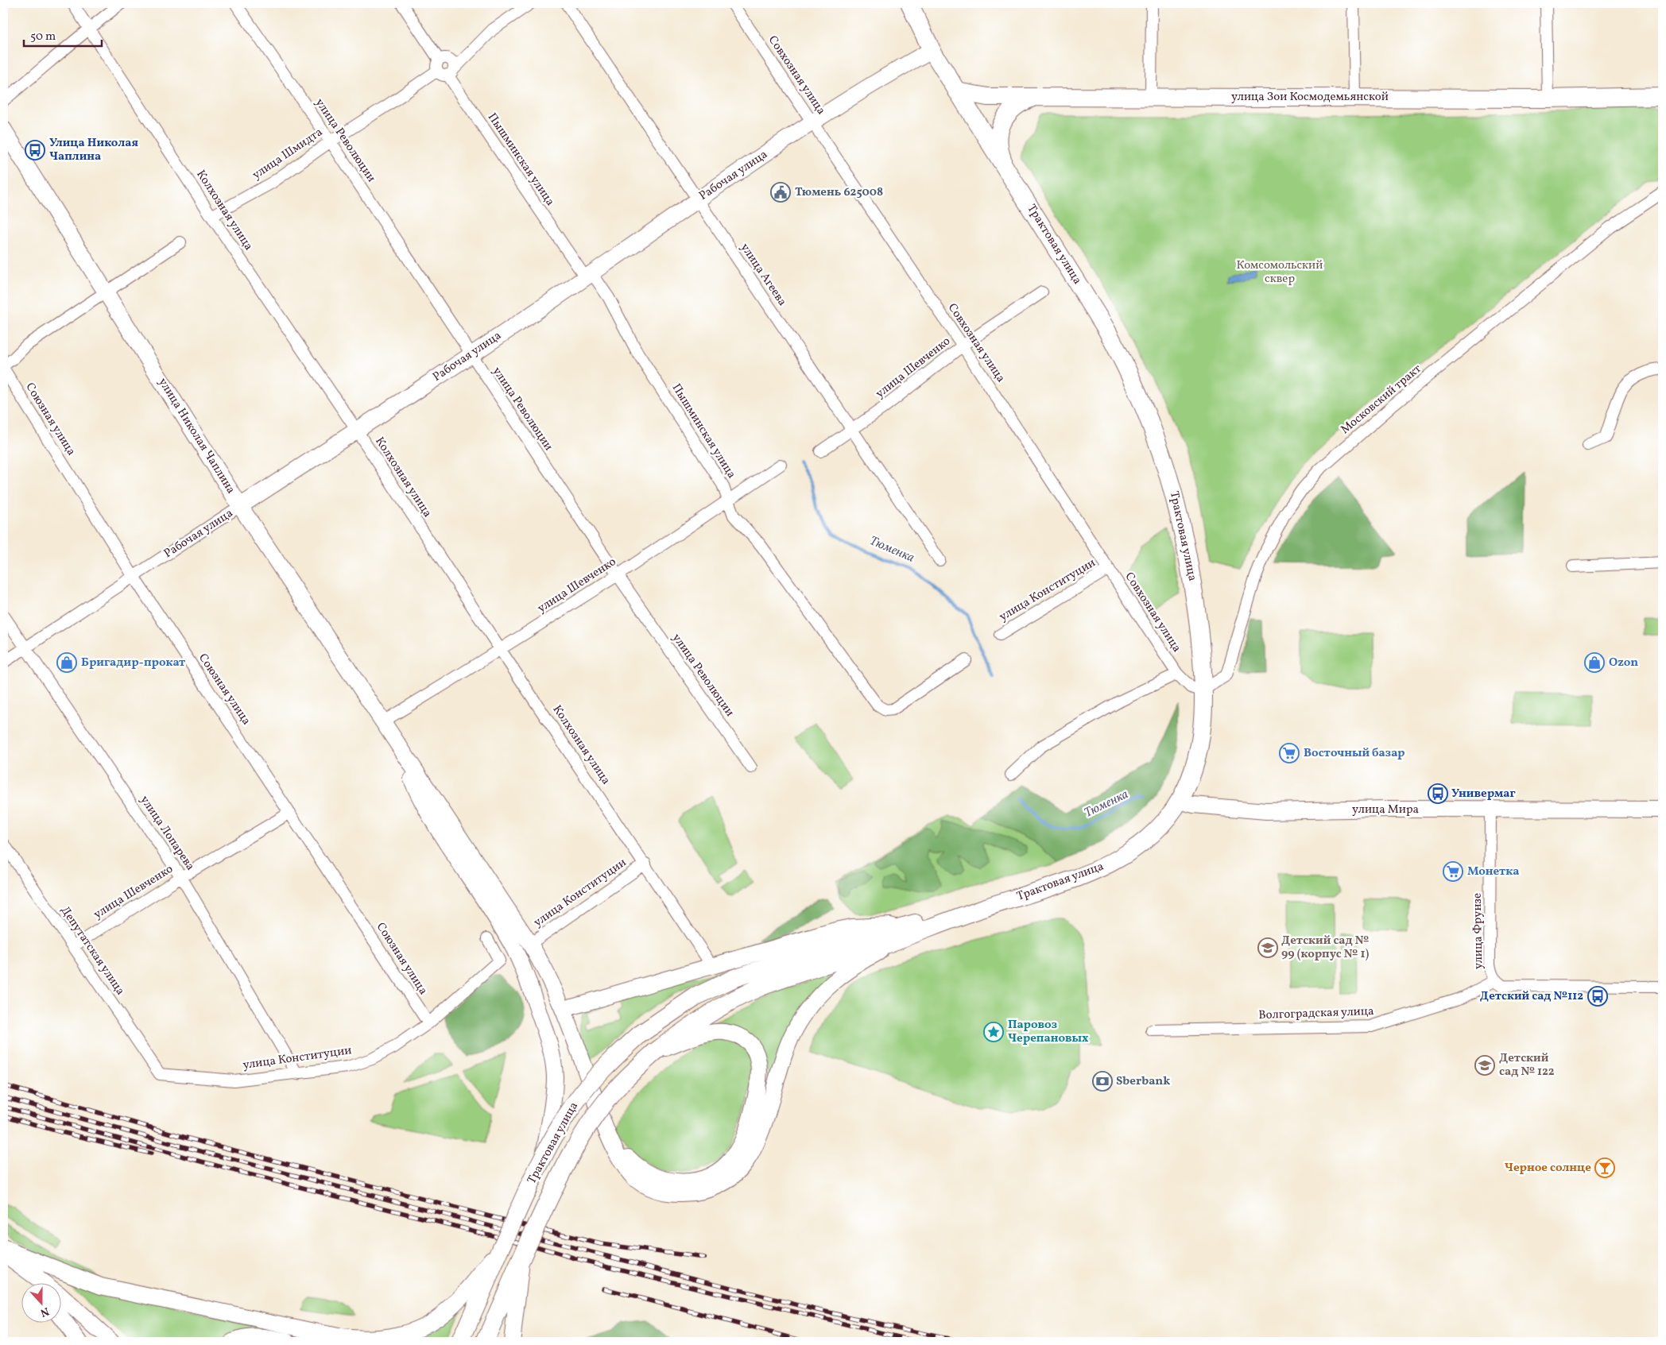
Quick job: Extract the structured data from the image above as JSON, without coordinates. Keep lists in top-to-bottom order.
{
  "streets": {
    "main road": ["улица Зои Космодемьянской", "Трактовая улица"],
    "street": [
      "Совхозная улица",
      "улица Революции",
      "улица Шмидта",
      "Пышминская улица",
      "Рабочая улица",
      "Колхозная улица",
      "улица Агеева",
      "улица Шевченко",
      "Московский тракт",
      "Союзная улица",
      "улица Николая Чаплина",
      "улица Конституции",
      "улица Мира",
      "улица Лопарева",
      "улица Фрунзе",
      "Депутатская улица",
      "Волгоградская улица"
    ]
  },
  "crossings": [
    ["Совхозная улица", "Рабочая улица"],
    ["Совхозная улица", "Трактовая улица"],
    ["Совхозная улица", "улица Шевченко"],
    ["Совхозная улица", "Московский тракт"],
    ["Совхозная улица", "улица Конституции"],
    ["улица Зои Космодемьянской", "Трактовая улица"],
    ["улица Революции", "улица Шмидта"],
    ["улица Революции", "Рабочая улица"],
    ["улица Революции", "улица Шевченко"],
    ["улица Шмидта", "Пышминская улица"],
    ["улица Шмидта", "Колхозная улица"],
    ["Пышминская улица", "Рабочая улица"],
    ["Пышминская улица", "улица Шевченко"],
    ["Рабочая улица", "Колхозная улица"],
    ["Рабочая улица", "Трактовая улица"],
    ["Рабочая улица", "улица Агеева"],
    ["Рабочая улица", "Союзная улица"],
    ["Рабочая улица", "улица Николая Чаплина"],
    ["Рабочая улица", "улица Лопарева"],
    ["Колхозная улица", "улица Шевченко"],
    ["Колхозная улица", "улица Конституции"],
    ["Трактовая улица", "Московский тракт"],
    ["Трактовая улица", "улица Мира"],
    ["улица Агеева", "улица Шевченко"],
    ["улица Шевченко", "Союзная улица"],
    ["улица Шевченко", "улица Николая Чаплина"],
    ["улица Шевченко", "улица Лопарева"],
    ["улица Шевченко", "Депутатская улица"],
    ["Союзная улица", "улица Конституции"],
    ["улица Конституции", "улица Лопарева"],
    ["улица Конституции", "Депутатская улица"],
    ["улица Мира", "улица Фрунзе"],
    ["улица Фрунзе", "Волгоградская улица"]
  ],
  "water": ["Тюменка"],
  "parks": ["Комсомольский сквер"],
  "places": {
    "bus stop": ["Улица Николая Чаплина", "Универмаг", "Детский сад №112"],
    "public building": ["Тюмень 625008"],
    "shop": ["Бригадир-прокат", "Ozon"],
    "supermarket": ["Восточный базар", "Монетка"],
    "school or university": ["Детский сад № 99 (корпус № 1)", "Детский сад № 122"],
    "place": ["Паровоз Черепановых"],
    "bank": ["Sberbank"],
    "bar": ["Черное солнце"]
  },
  "scale_bar": "50 m",
  "north": "bottom"
}
